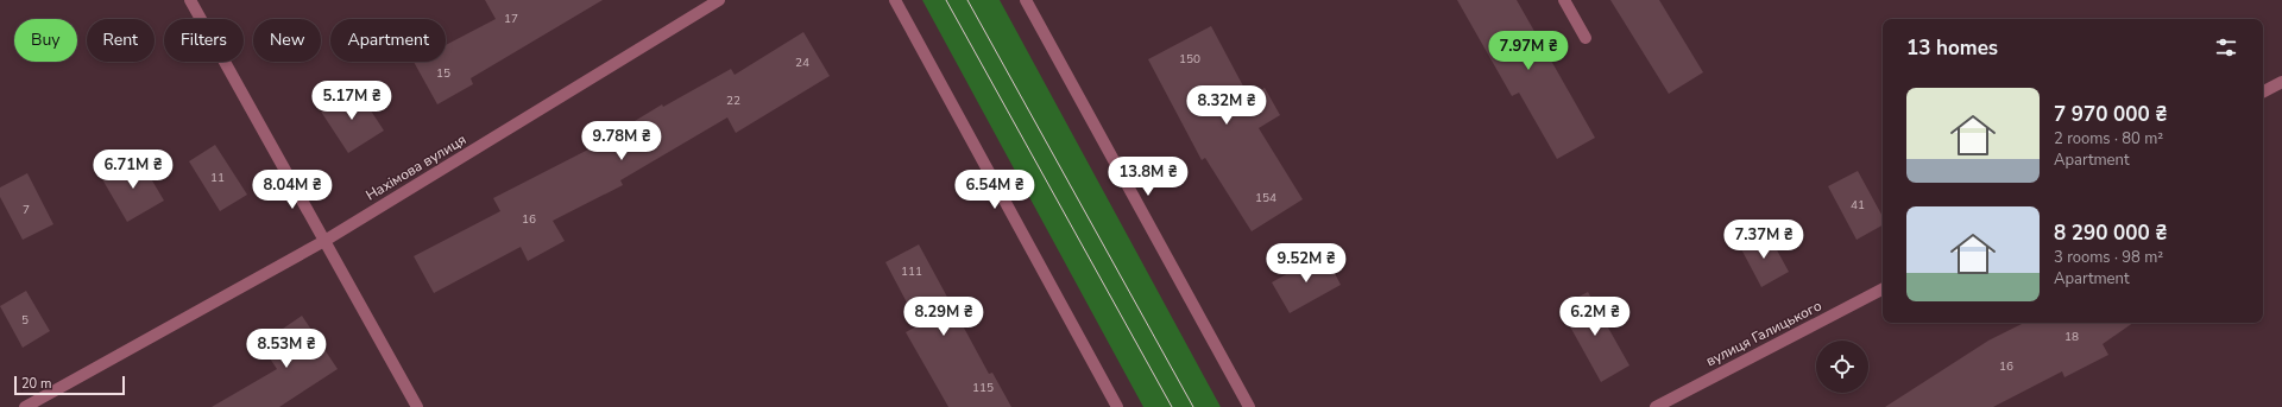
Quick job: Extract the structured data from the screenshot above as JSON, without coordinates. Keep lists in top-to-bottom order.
{
  "streets": {
    "street": ["Нахімова вулиця", "вулиця Галицького"]
  },
  "house_numbers": [
    "17",
    "150",
    "24",
    "15",
    "22",
    "11",
    "154",
    "41",
    "7",
    "16",
    "111",
    "5",
    "18",
    "16",
    "115"
  ],
  "scale_bar": "20 m",
  "page": {
    "chip": [
      "Buy",
      "Rent",
      "Filters",
      "New",
      "Apartment"
    ],
    "heading": "13 homes",
    "price": [
      "7.97M ₴",
      "5.17M ₴",
      "8.32M ₴",
      "9.78M ₴",
      "6.71M ₴",
      "13.8M ₴",
      "8.04M ₴",
      "6.54M ₴",
      "7.37M ₴",
      "9.52M ₴",
      "8.29M ₴",
      "6.2M ₴",
      "8.53M ₴"
    ],
    "list": [
      {
        "name": "7 970 000 ₴",
        "note": "2 rooms · 80 m² · Apartment"
      },
      {
        "name": "8 290 000 ₴",
        "note": "3 rooms · 98 m² · Apartment"
      }
    ],
    "scale": "20 m"
  }
}
